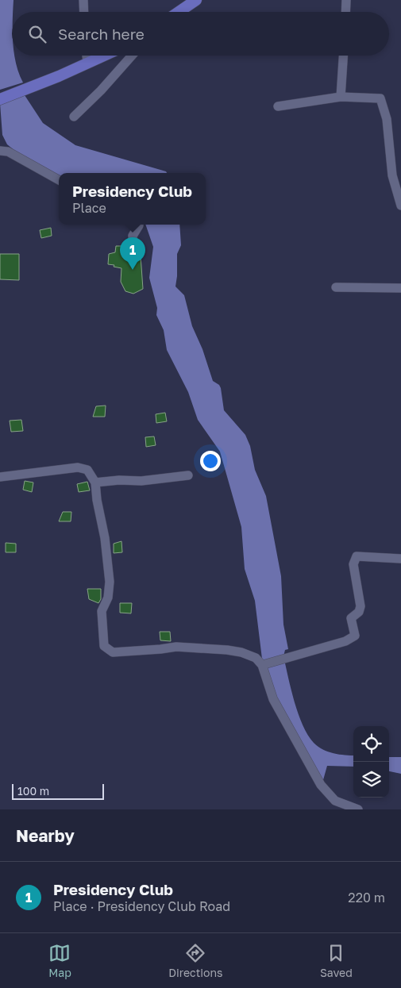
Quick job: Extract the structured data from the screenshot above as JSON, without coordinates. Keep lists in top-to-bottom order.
{
  "scale_bar": "100 m",
  "page": {
    "search": "Search here",
    "popup": ["Presidency Club", "Place"],
    "pins": "1",
    "scale": "100 m",
    "heading": "Nearby",
    "list": [
      {
        "mark": "1",
        "name": "Presidency Club",
        "note": "Place · Presidency Club Road",
        "value": "220 m"
      }
    ],
    "nav": ["Map", "Directions", "Saved"]
  }
}
